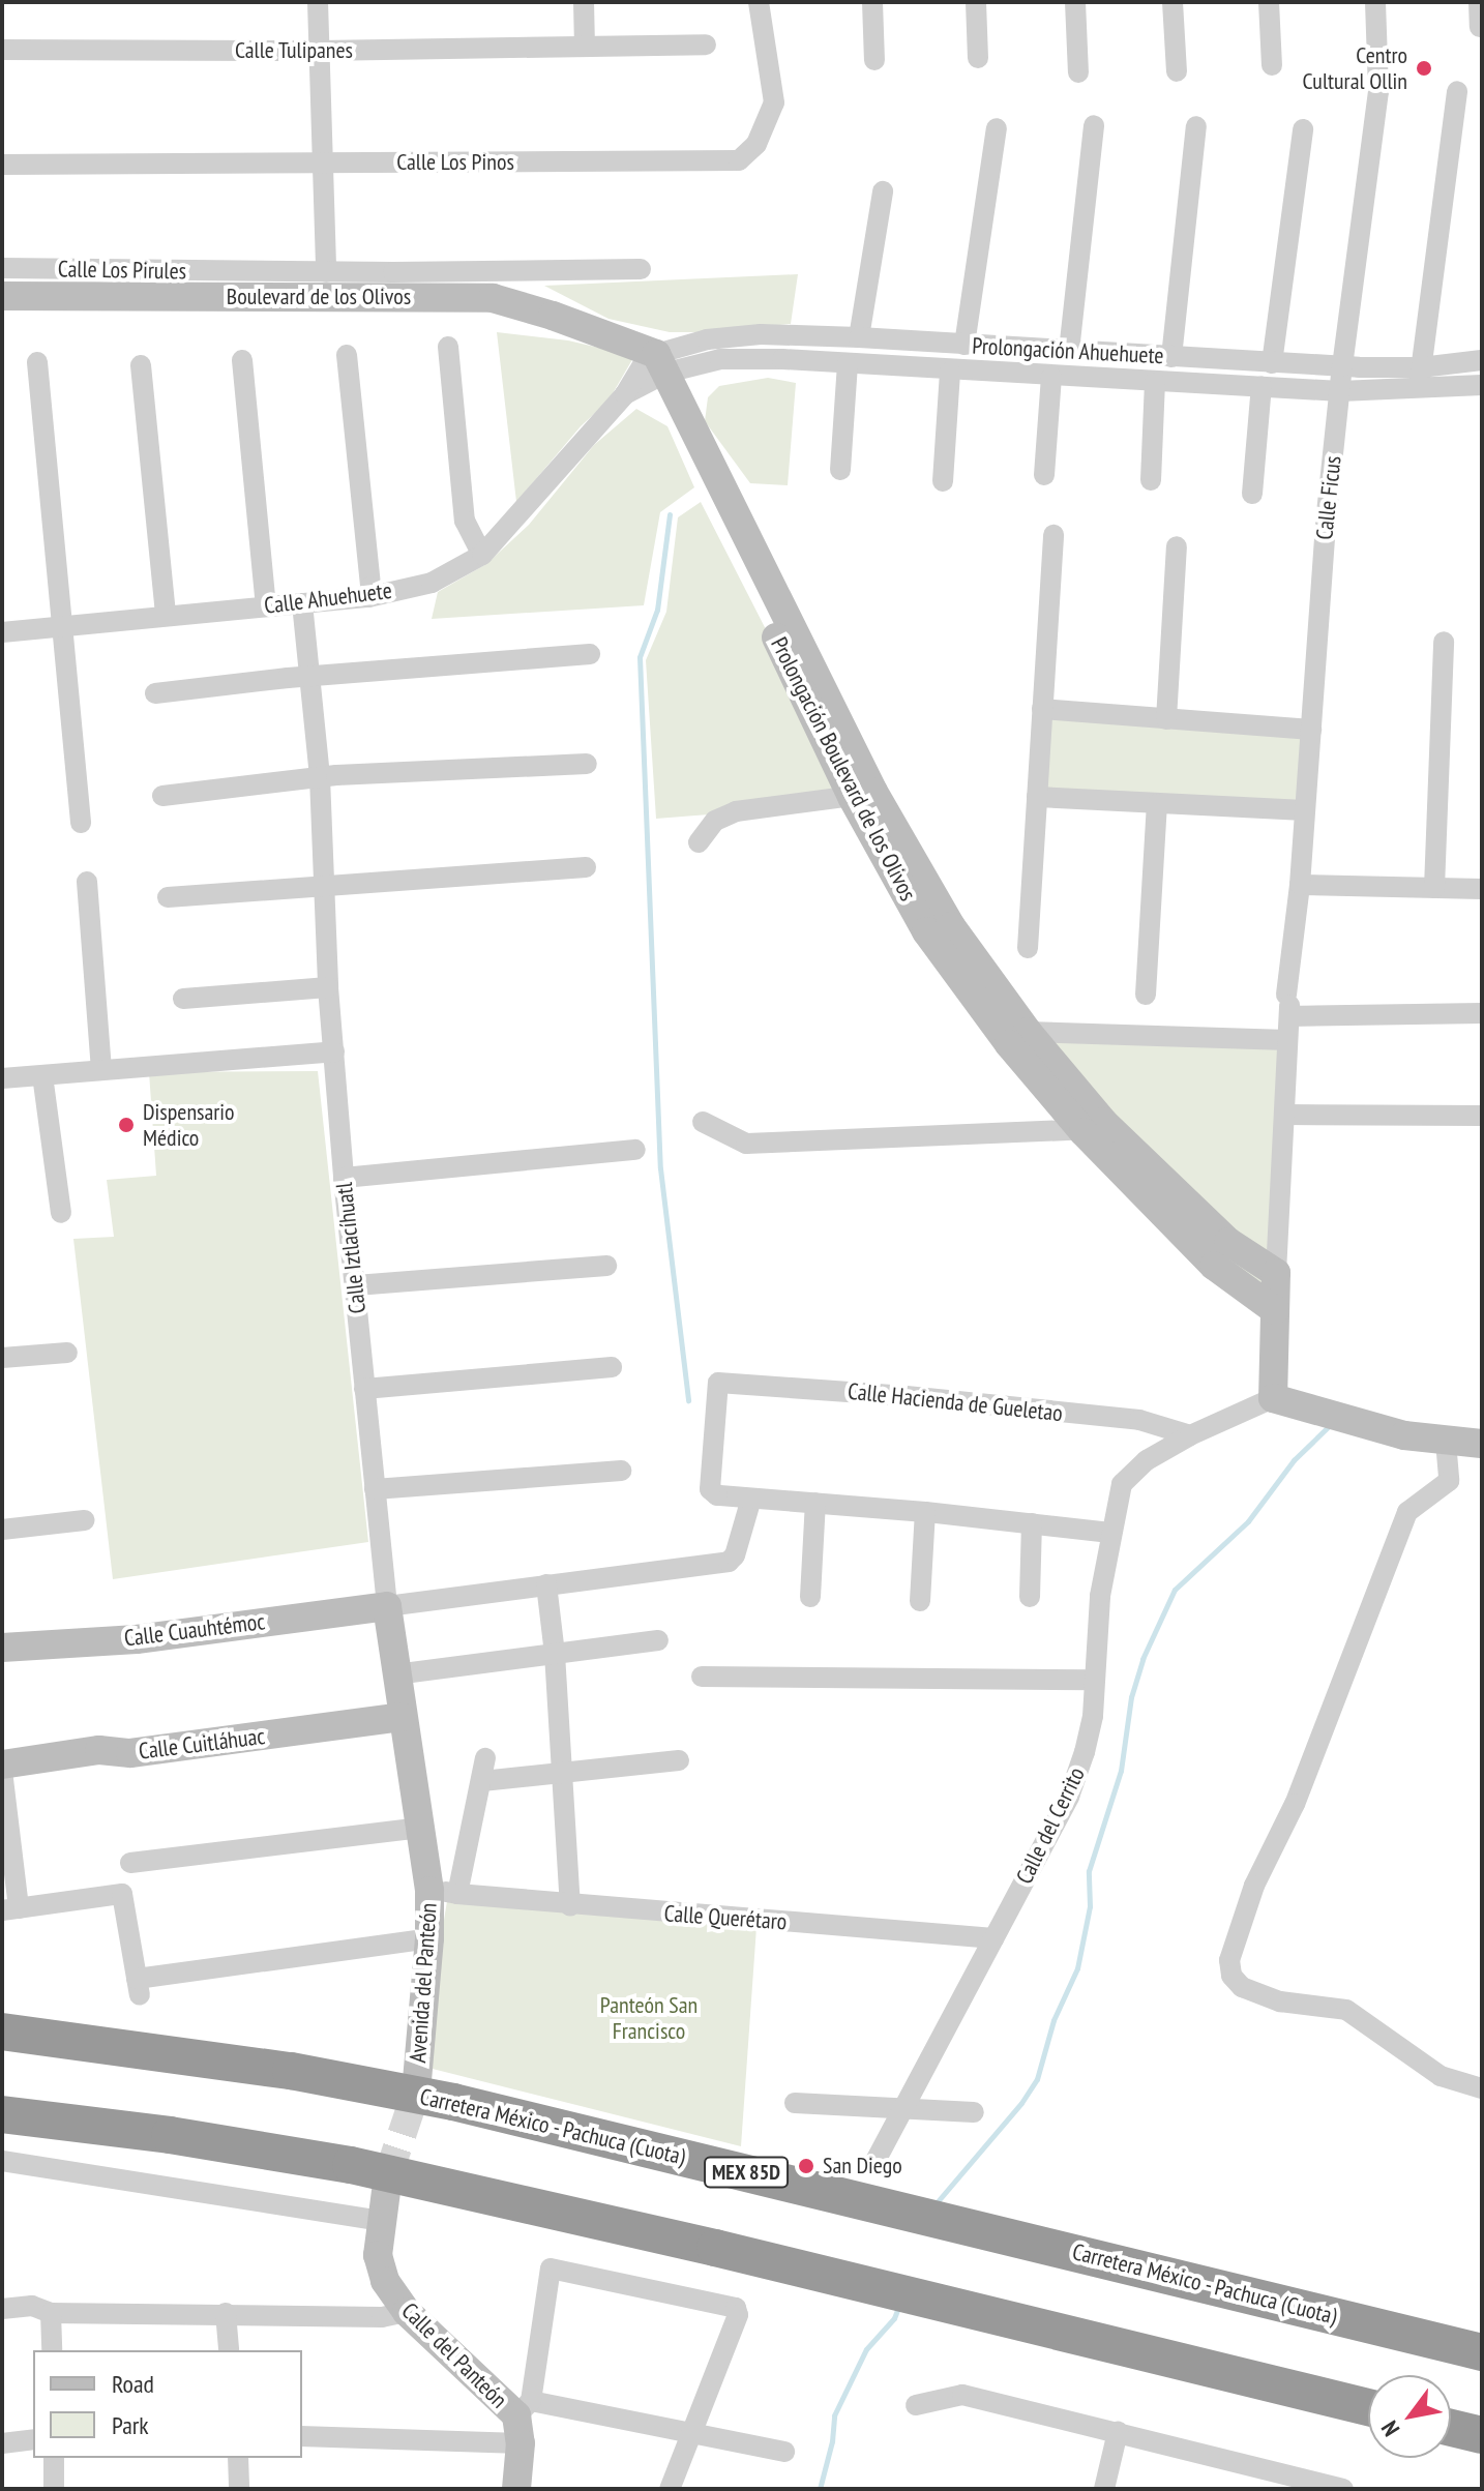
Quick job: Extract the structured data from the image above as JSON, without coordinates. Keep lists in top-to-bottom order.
{
  "streets": {
    "highway": ["Carretera México - Pachuca (Cuota)", "MEX 85D"],
    "street": [
      "Calle Tulipanes",
      "Calle Los Pinos",
      "Calle Los Pirules",
      "Boulevard de los Olivos",
      "Prolongación Ahuehuete",
      "Calle Ficus",
      "Calle Ahuehuete",
      "Prolongación Boulevard de los Olivos",
      "Calle Iztlacíhuatl",
      "Calle Hacienda de Gueletao",
      "Calle Cuauhtémoc",
      "Calle Cuitláhuac",
      "Calle del Cerrito",
      "Calle Querétaro",
      "Avenida del Panteón",
      "Calle del Panteón"
    ]
  },
  "crossings": [
    ["Boulevard de los Olivos", "Prolongación Ahuehuete"],
    ["Boulevard de los Olivos", "Calle Ahuehuete"],
    ["Boulevard de los Olivos", "Prolongación Boulevard de los Olivos"],
    ["Prolongación Ahuehuete", "Calle Ficus"],
    ["Prolongación Ahuehuete", "Calle Ahuehuete"],
    ["Prolongación Ahuehuete", "Prolongación Boulevard de los Olivos"],
    ["Calle Ficus", "Prolongación Boulevard de los Olivos"],
    ["Calle Ahuehuete", "Prolongación Boulevard de los Olivos"],
    ["Calle Ahuehuete", "Calle Iztlacíhuatl"],
    ["Calle Iztlacíhuatl", "Calle Cuauhtémoc"],
    ["Calle Iztlacíhuatl", "Calle Cuitláhuac"],
    ["Calle Iztlacíhuatl", "Calle Querétaro"],
    ["Calle Iztlacíhuatl", "Avenida del Panteón"],
    ["Calle Hacienda de Gueletao", "Calle del Cerrito"],
    ["Calle del Cerrito", "Calle Querétaro"],
    ["Calle Querétaro", "Avenida del Panteón"]
  ],
  "parks": ["Panteón San Francisco"],
  "places": ["Centro Cultural Ollin", "Dispensario Médico", "San Diego"],
  "legend": ["Road", "Park"],
  "north": "bottom left"
}
